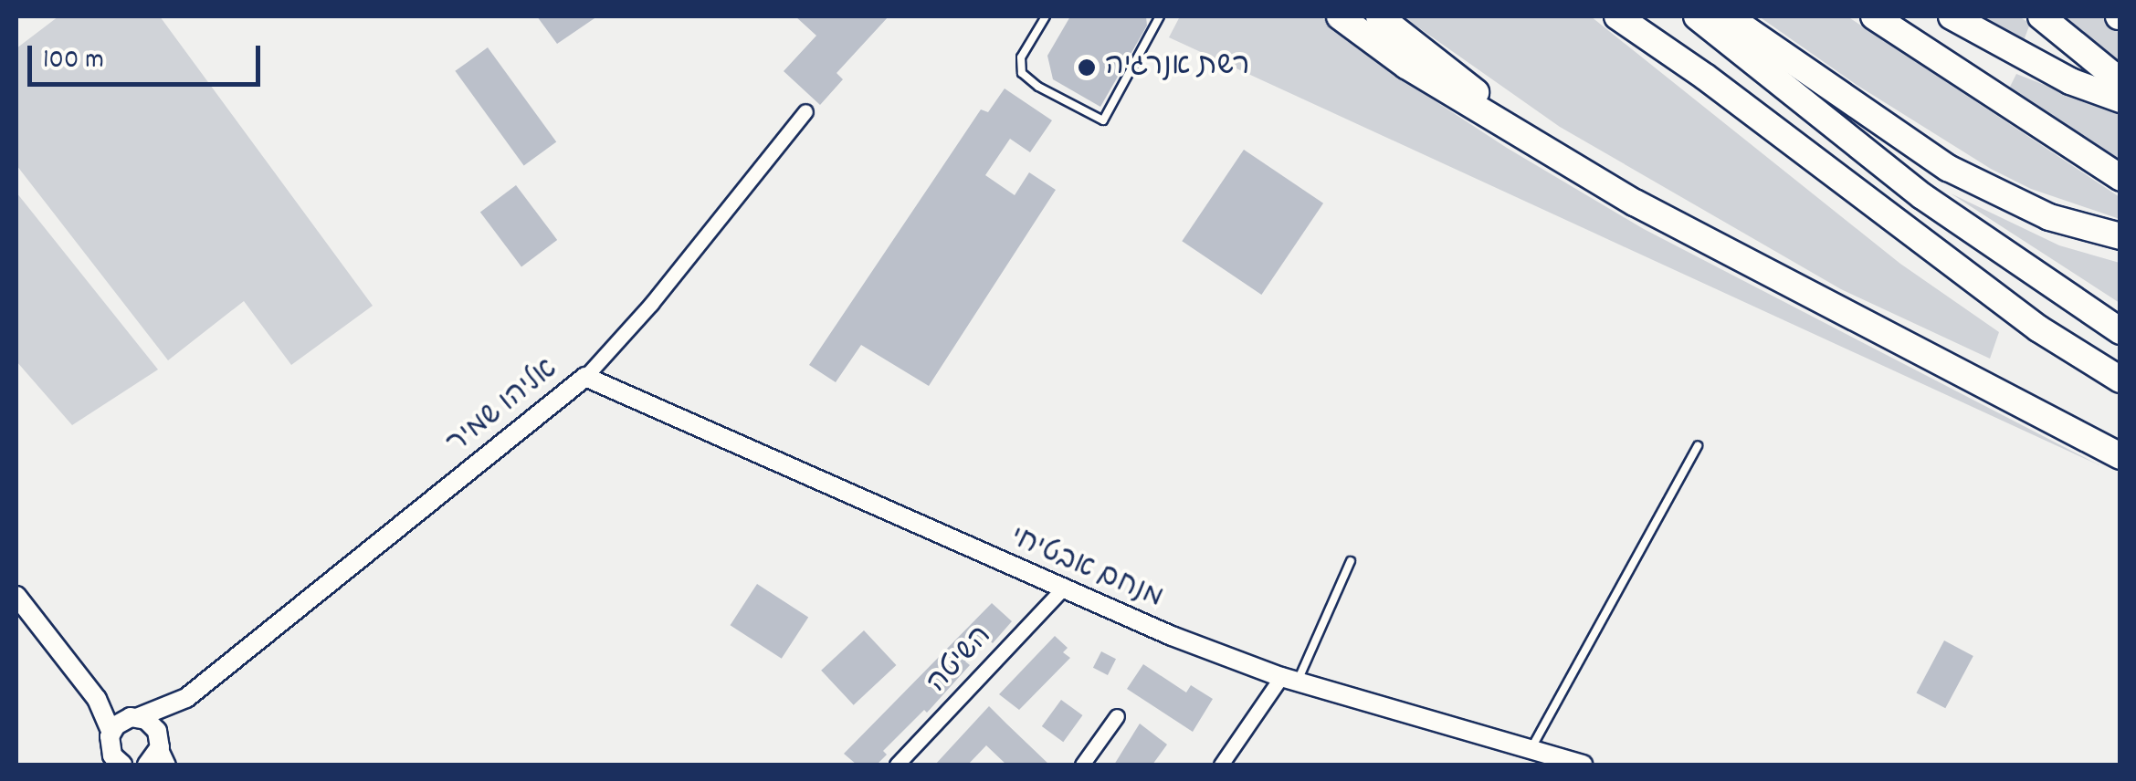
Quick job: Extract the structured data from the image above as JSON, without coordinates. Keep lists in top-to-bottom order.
{
  "streets": {
    "street": ["אליהו שמיר", "מנחם אבטיחי", "השיטה"]
  },
  "crossings": [
    ["אליהו שמיר", "מנחם אבטיחי"],
    ["מנחם אבטיחי", "השיטה"]
  ],
  "places": ["רשת אנרגיה"],
  "scale_bar": "100 m"
}
